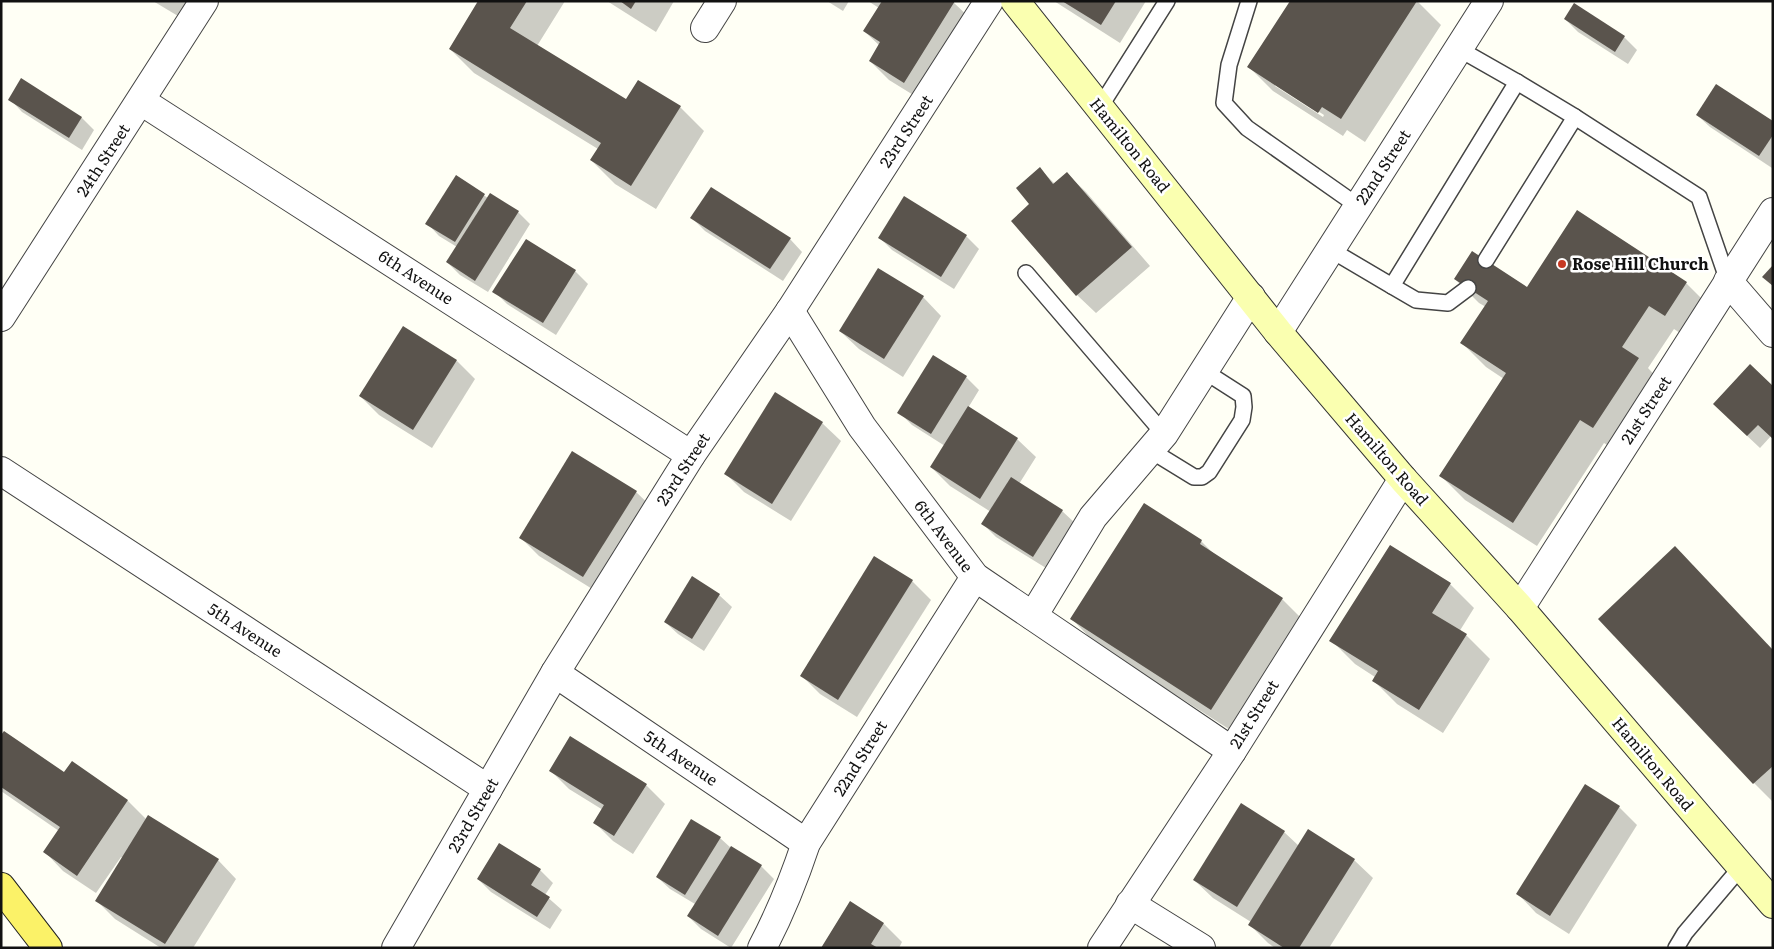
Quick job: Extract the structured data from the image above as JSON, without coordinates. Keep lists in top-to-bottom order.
{
  "streets": {
    "street": [
      "23rd Street",
      "Hamilton Road",
      "24th Street",
      "22nd Street",
      "6th Avenue",
      "21st Street",
      "5th Avenue"
    ]
  },
  "crossings": [
    ["23rd Street", "6th Avenue"],
    ["23rd Street", "5th Avenue"],
    ["Hamilton Road", "22nd Street"],
    ["Hamilton Road", "21st Street"],
    ["24th Street", "6th Avenue"],
    ["22nd Street", "6th Avenue"],
    ["22nd Street", "5th Avenue"],
    ["6th Avenue", "21st Street"]
  ],
  "places": ["Rose Hill Church"]
}
